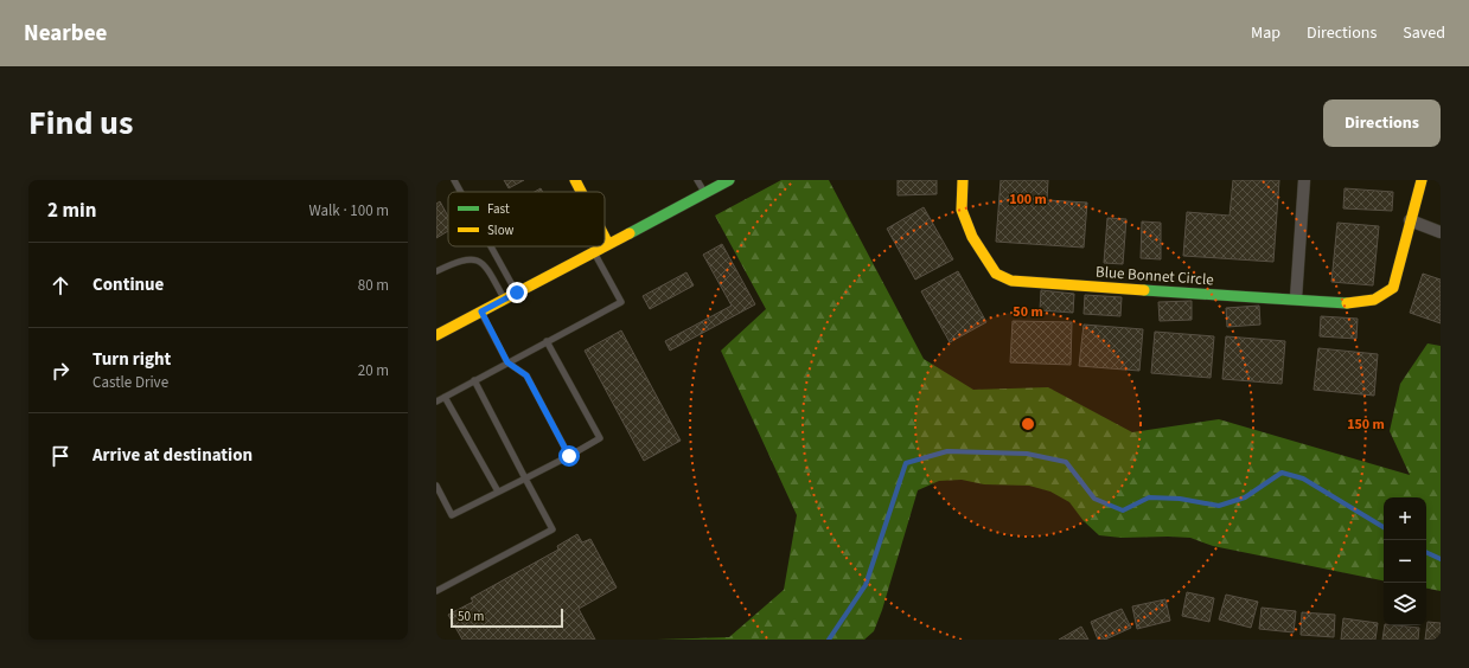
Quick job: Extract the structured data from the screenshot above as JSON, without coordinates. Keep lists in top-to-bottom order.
{
  "streets": {
    "street": ["Blue Bonnet Circle"]
  },
  "legend": ["Fast", "Slow"],
  "scale_bar": "50 m",
  "page": {
    "header": "Nearbee",
    "nav": ["Map", "Directions", "Saved"],
    "title": "Find us",
    "buttons": "Directions",
    "heading": ["2 min", "Walk · 100 m"],
    "list": [
      ["Continue", "80 m"],
      ["Turn right", "Castle Drive", "20 m"],
      "Arrive at destination"
    ],
    "map_buttons": ["+", "−"],
    "scale": "50 m"
  },
  "rings": ["100 m", "50 m", "150 m"]
}
